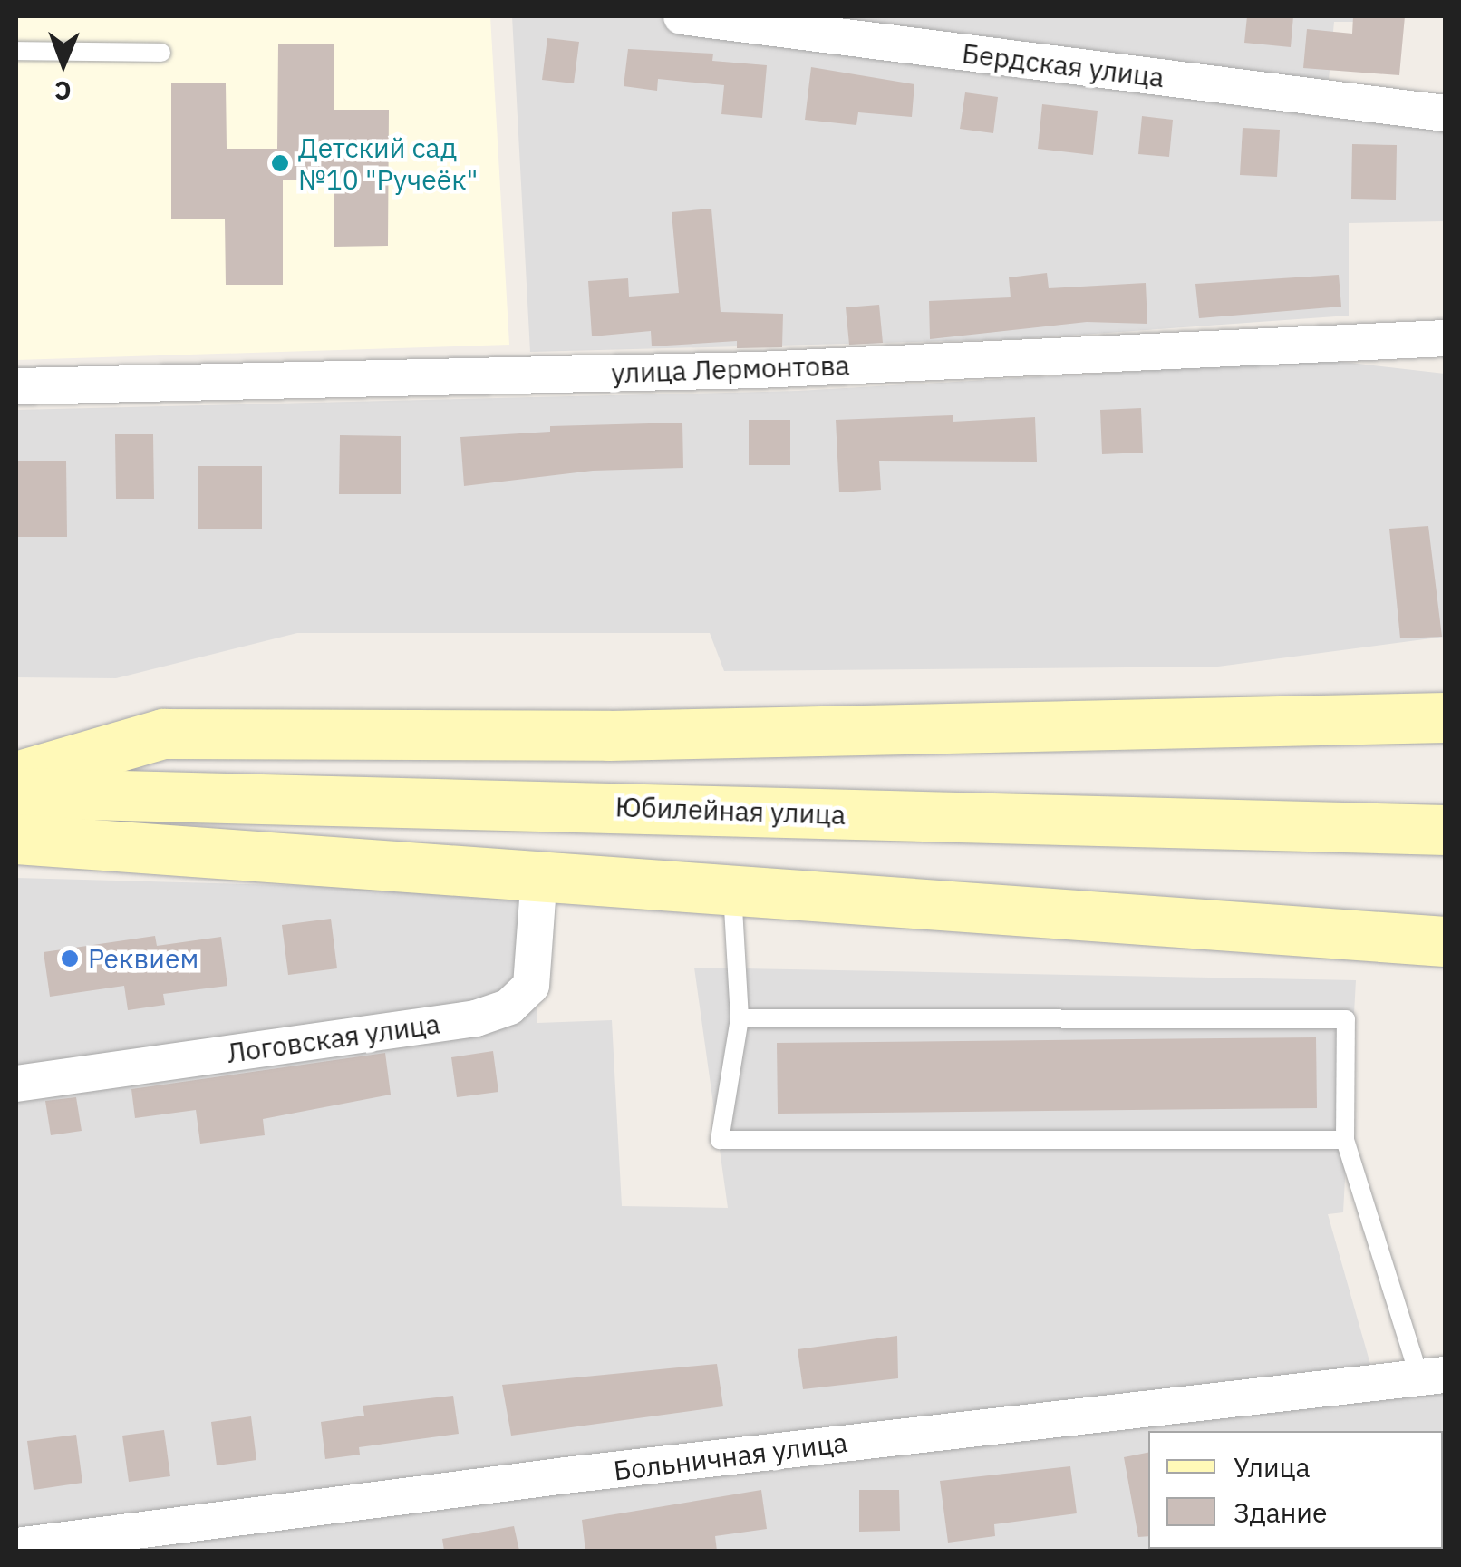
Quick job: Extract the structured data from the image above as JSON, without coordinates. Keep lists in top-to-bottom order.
{
  "streets": {
    "main road": ["Юбилейная улица"],
    "street": [
      "Бердская улица",
      "улица Лермонтова",
      "Логовская улица",
      "Больничная улица"
    ]
  },
  "places": ["Детский сад №10 \"Ручеёк\"", "Реквием"],
  "legend": ["Улица", "Здание"],
  "north": "bottom"
}
